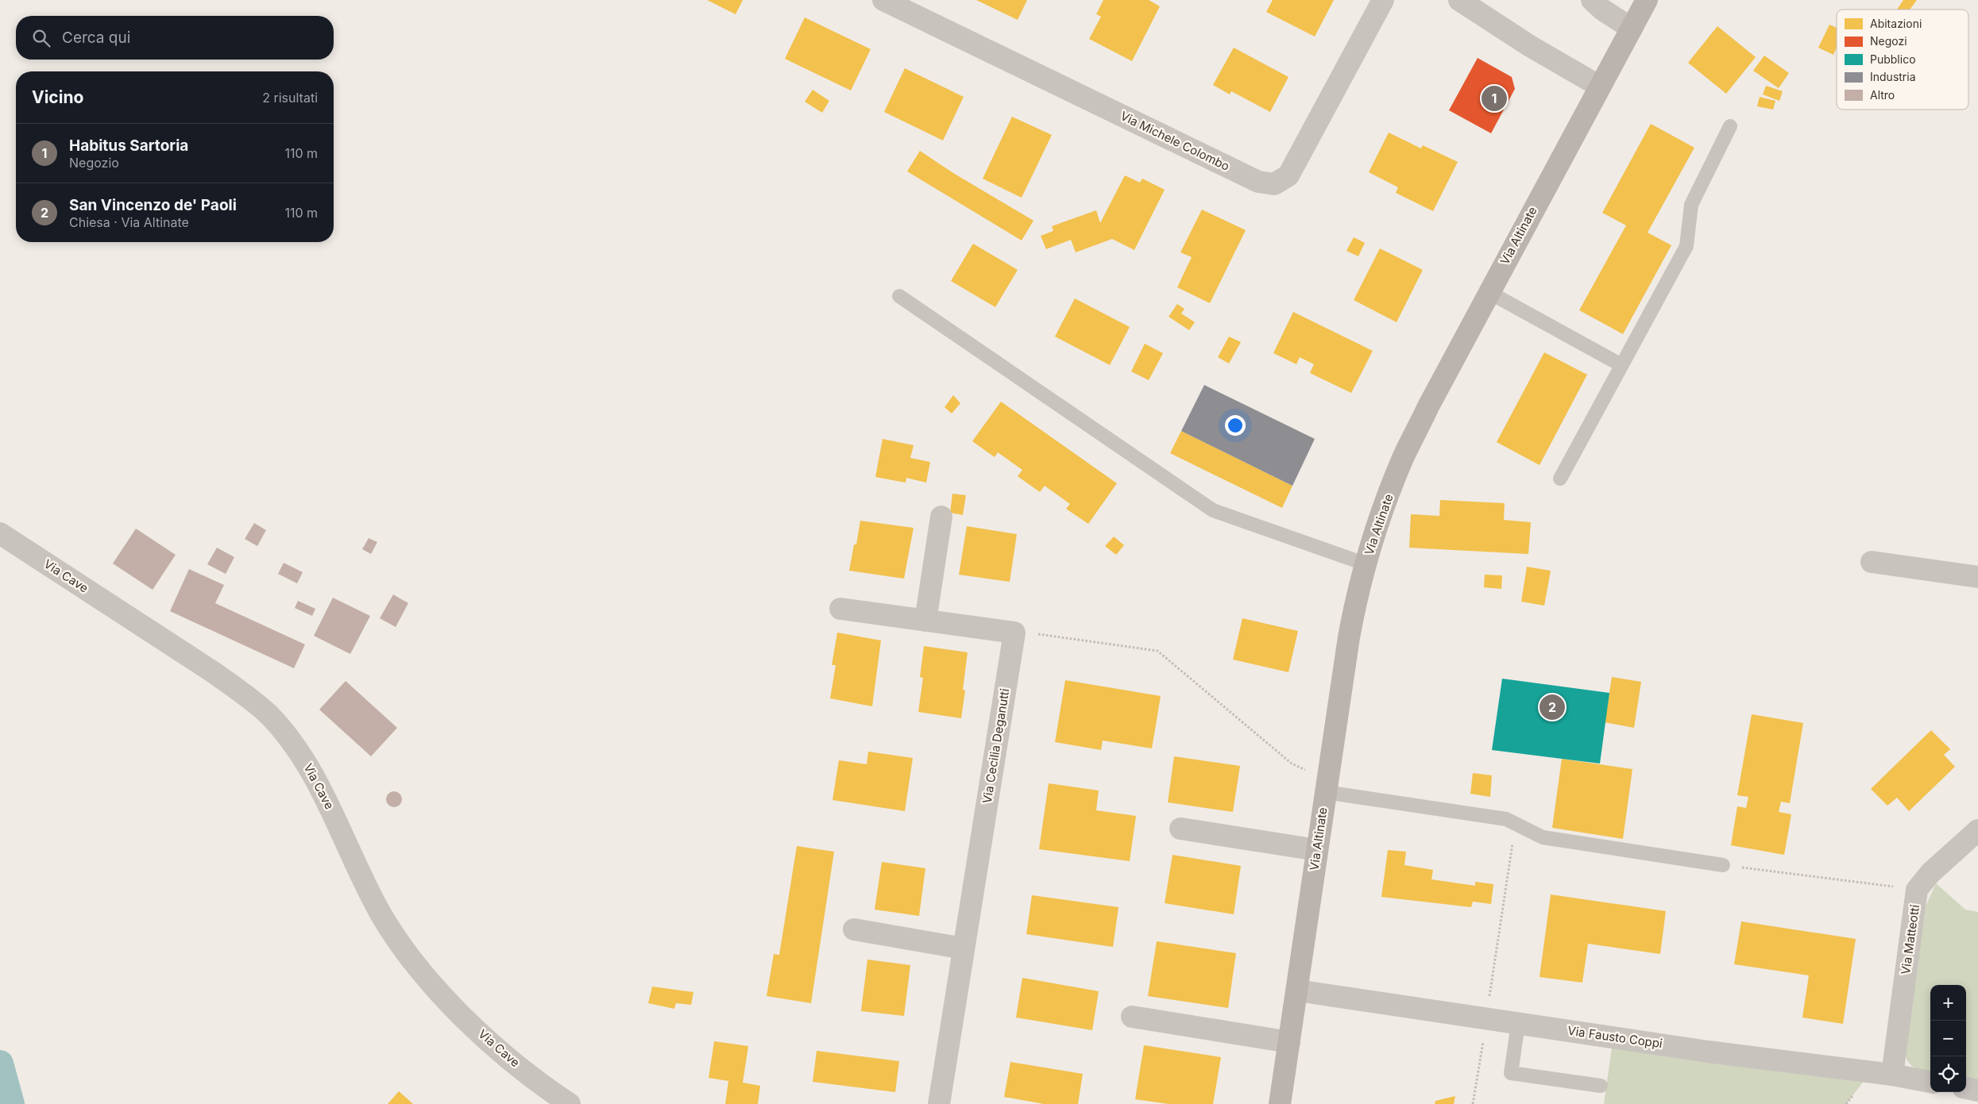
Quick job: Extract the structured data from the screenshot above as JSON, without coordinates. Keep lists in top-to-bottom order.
{
  "streets": {
    "street": [
      "Via Michele Colombo",
      "Via Altinate",
      "Via Cave",
      "Via Cecilia Deganutti",
      "Via Matteotti",
      "Via Fausto Coppi"
    ]
  },
  "crossings": [
    ["Via Altinate", "Via Fausto Coppi"],
    ["Via Matteotti", "Via Fausto Coppi"]
  ],
  "legend": [
    "Abitazioni",
    "Negozi",
    "Pubblico",
    "Industria",
    "Altro"
  ],
  "page": {
    "search": "Cerca qui",
    "heading": ["Vicino", "2 risultati"],
    "pins": ["1", "2"],
    "list": [
      {
        "mark": "1",
        "name": "Habitus Sartoria",
        "note": "Negozio",
        "value": "110 m"
      },
      {
        "mark": "2",
        "name": "San Vincenzo de' Paoli",
        "note": "Chiesa · Via Altinate",
        "value": "110 m"
      }
    ],
    "map_buttons": ["+", "−"]
  }
}
